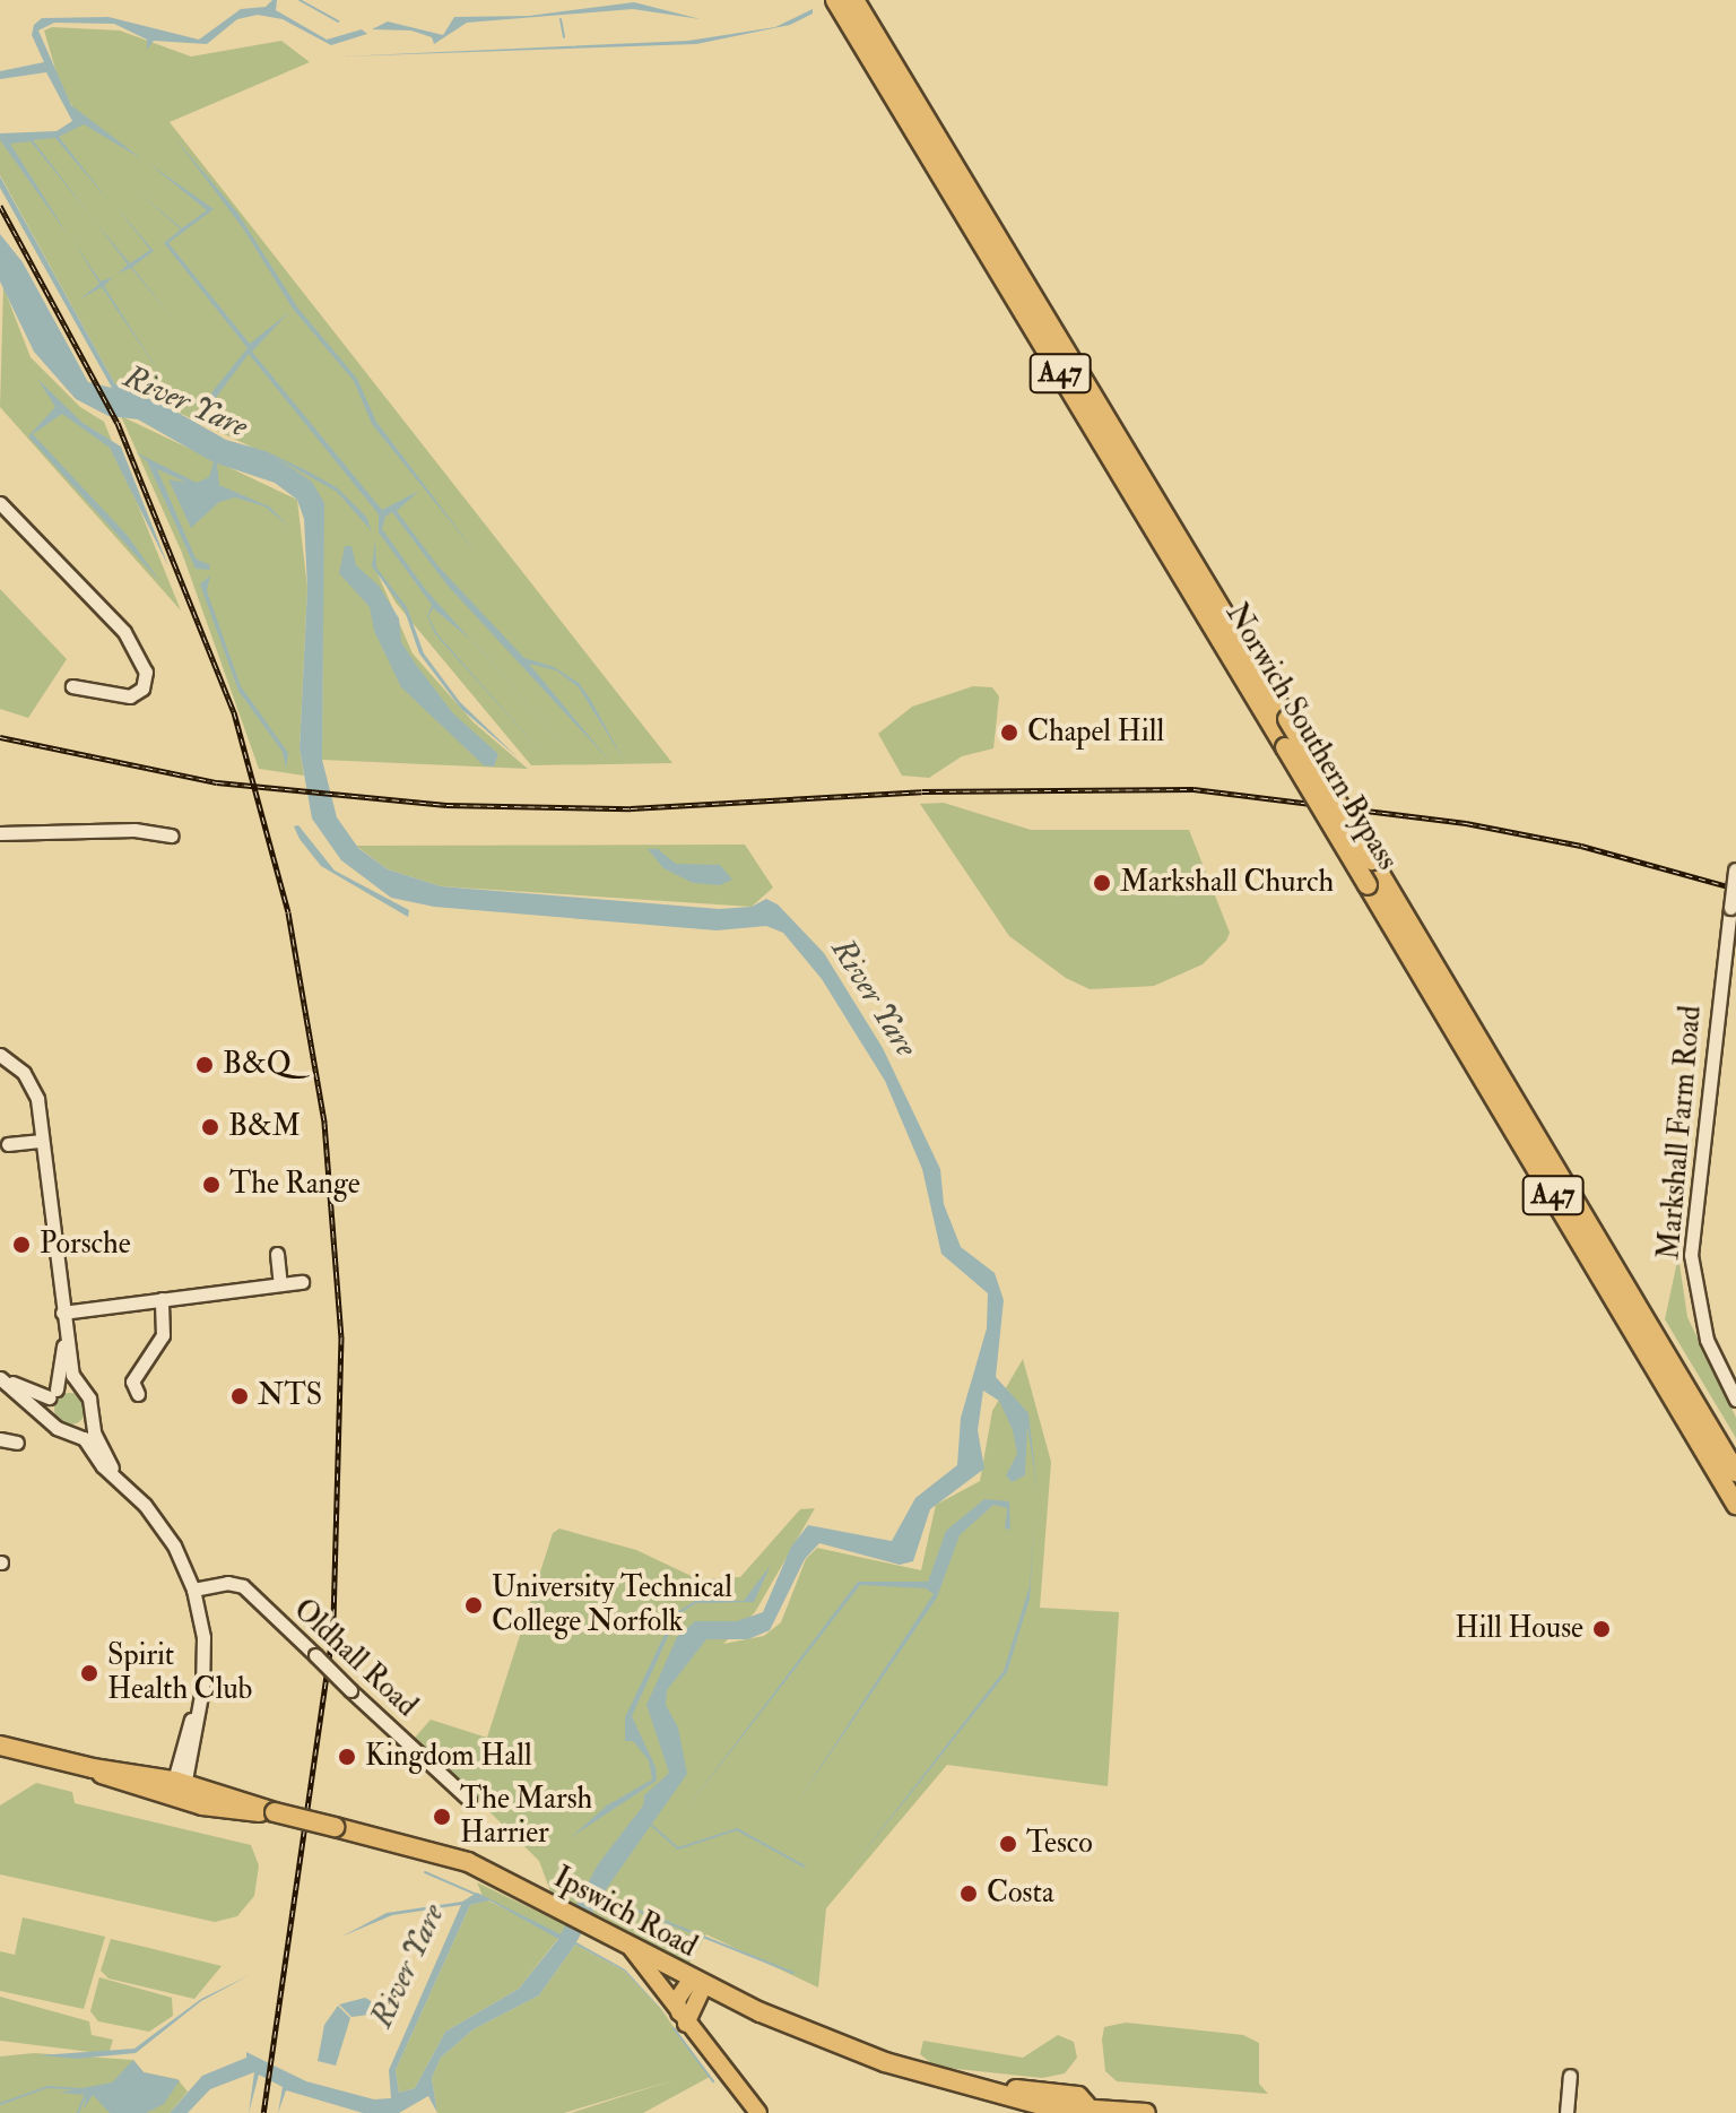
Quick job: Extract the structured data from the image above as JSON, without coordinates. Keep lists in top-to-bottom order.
{
  "streets": {
    "highway": ["A47", "Norwich Southern Bypass", "Ipswich Road"],
    "street": ["Markshall Farm Road", "Oldhall Road"]
  },
  "crossings": [
    ["A47", "Norwich Southern Bypass"]
  ],
  "water": ["River Yare"],
  "places": [
    "Chapel Hill",
    "Markshall Church",
    "B&Q",
    "B&M",
    "The Range",
    "Porsche",
    "NTS",
    "University Technical College Norfolk",
    "Hill House",
    "Spirit Health Club",
    "Kingdom Hall",
    "The Marsh Harrier",
    "Tesco",
    "Costa"
  ]
}
